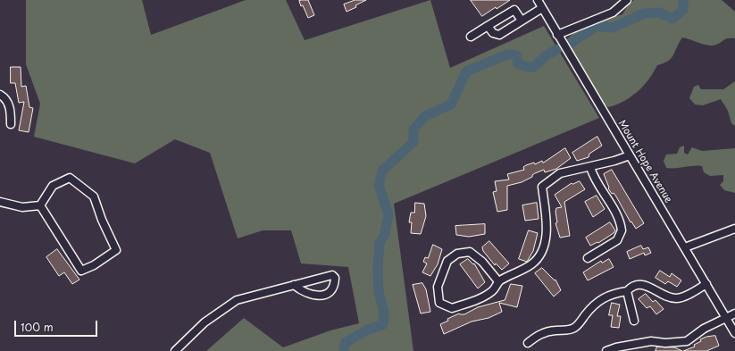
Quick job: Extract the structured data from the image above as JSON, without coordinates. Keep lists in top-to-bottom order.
{
  "streets": {
    "street": ["Mount Hope Avenue"]
  },
  "scale_bar": "100 m"
}
